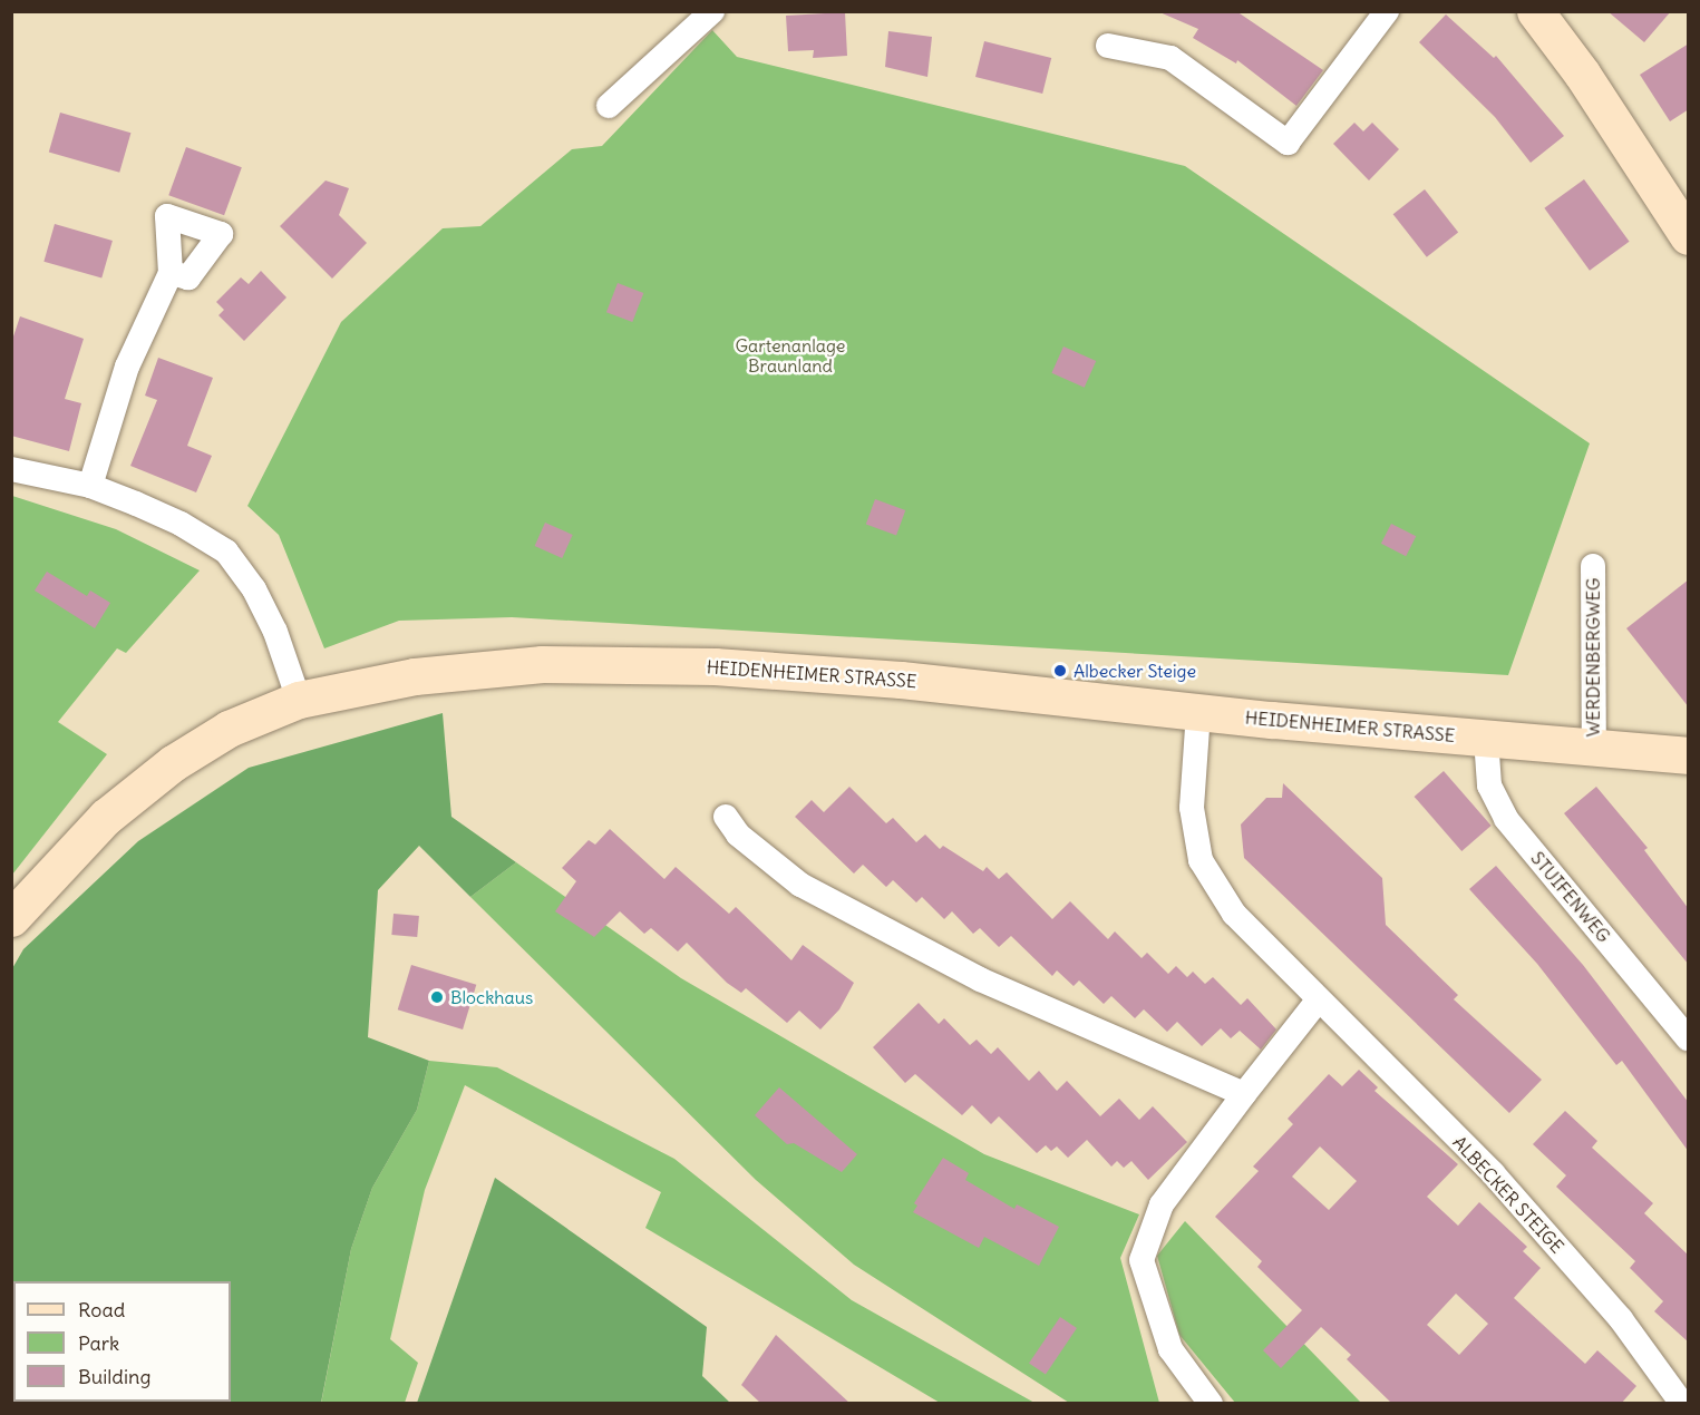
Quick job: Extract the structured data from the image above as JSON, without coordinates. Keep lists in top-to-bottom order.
{
  "streets": {
    "main road": ["HEIDENHEIMER STRASSE"],
    "street": ["WERDENBERGWEG", "STUIFENWEG", "ALBECKER STEIGE"]
  },
  "crossings": [
    ["WERDENBERGWEG", "HEIDENHEIMER STRASSE"],
    ["HEIDENHEIMER STRASSE", "STUIFENWEG"],
    ["HEIDENHEIMER STRASSE", "ALBECKER STEIGE"]
  ],
  "parks": ["Gartenanlage Braunland"],
  "places": ["Albecker Steige", "Blockhaus"],
  "legend": ["Road", "Park", "Building"]
}
